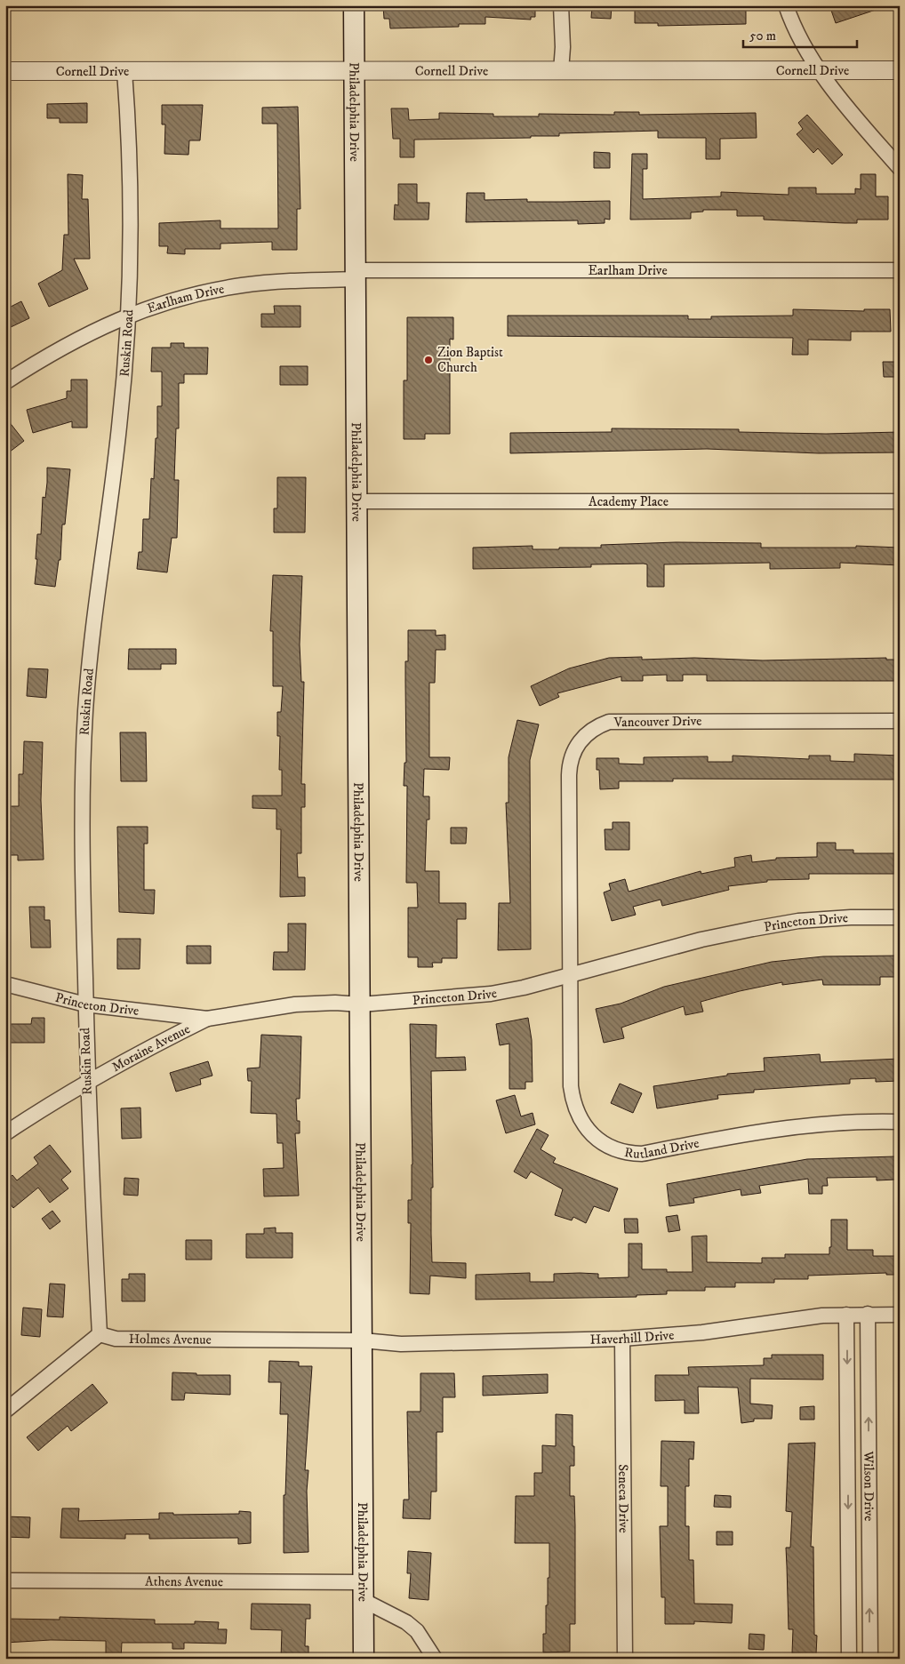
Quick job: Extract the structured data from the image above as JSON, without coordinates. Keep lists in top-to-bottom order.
{
  "streets": {
    "main road": ["Philadelphia Drive"],
    "street": [
      "Cornell Drive",
      "Earlham Drive",
      "Ruskin Road",
      "Academy Place",
      "Vancouver Drive",
      "Princeton Drive",
      "Moraine Avenue",
      "Rutland Drive",
      "Haverhill Drive",
      "Holmes Avenue",
      "Wilson Drive",
      "Seneca Drive",
      "Athens Avenue"
    ]
  },
  "crossings": [
    ["Cornell Drive", "Philadelphia Drive"],
    ["Cornell Drive", "Ruskin Road"],
    ["Philadelphia Drive", "Earlham Drive"],
    ["Philadelphia Drive", "Academy Place"],
    ["Philadelphia Drive", "Princeton Drive"],
    ["Philadelphia Drive", "Haverhill Drive"],
    ["Philadelphia Drive", "Holmes Avenue"],
    ["Philadelphia Drive", "Athens Avenue"],
    ["Earlham Drive", "Ruskin Road"],
    ["Ruskin Road", "Princeton Drive"],
    ["Ruskin Road", "Moraine Avenue"],
    ["Ruskin Road", "Holmes Avenue"],
    ["Vancouver Drive", "Princeton Drive"],
    ["Vancouver Drive", "Rutland Drive"],
    ["Princeton Drive", "Moraine Avenue"],
    ["Princeton Drive", "Rutland Drive"],
    ["Haverhill Drive", "Holmes Avenue"],
    ["Haverhill Drive", "Wilson Drive"],
    ["Haverhill Drive", "Seneca Drive"]
  ],
  "places": ["Zion Baptist Church"],
  "scale_bar": "50 m"
}
